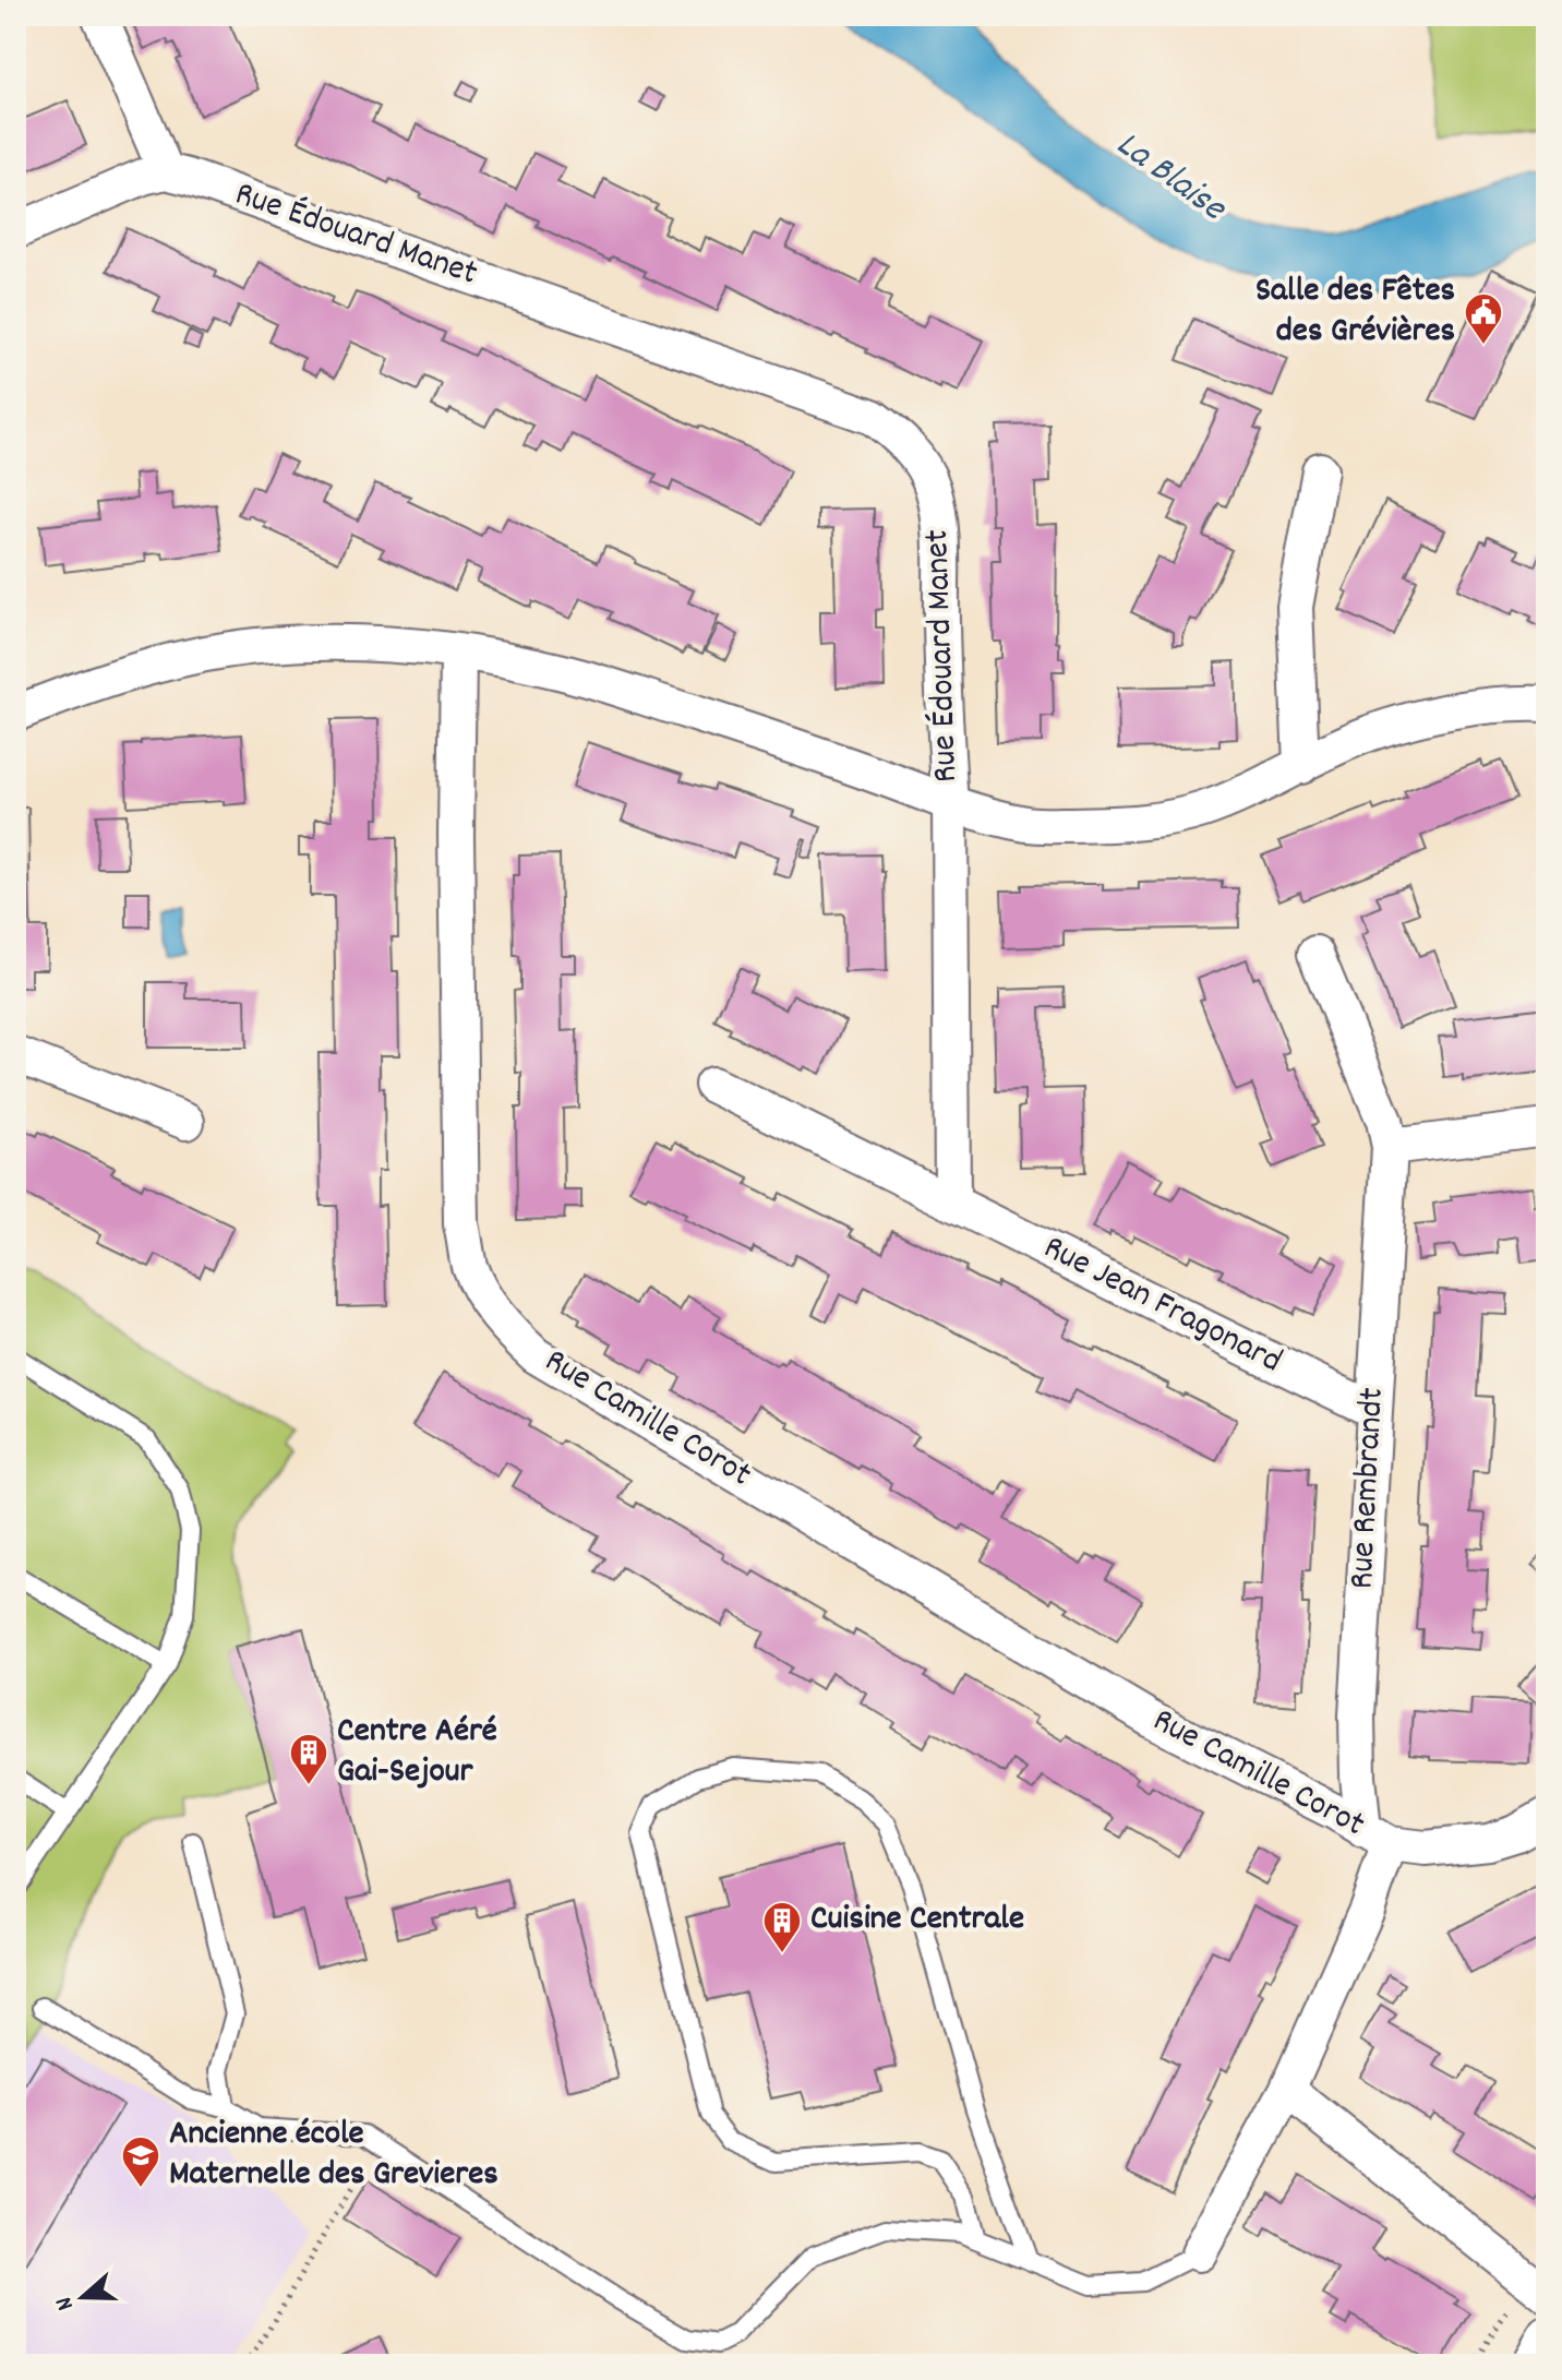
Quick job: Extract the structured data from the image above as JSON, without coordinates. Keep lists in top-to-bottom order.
{
  "streets": {
    "street": [
      "Rue Édouard Manet",
      "Rue Jean Fragonard",
      "Rue Camille Corot",
      "Rue Rembrandt"
    ]
  },
  "crossings": [
    ["Rue Édouard Manet", "Rue Camille Corot"],
    ["Rue Jean Fragonard", "Rue Rembrandt"],
    ["Rue Camille Corot", "Rue Rembrandt"]
  ],
  "water": ["La Blaise"],
  "places": {
    "public building": ["Salle des Fêtes des Grévières"],
    "building": ["Centre Aéré Gai-Sejour", "Cuisine Centrale"],
    "school or university": ["Ancienne école Maternelle des Grevieres"]
  },
  "north": "left"
}
